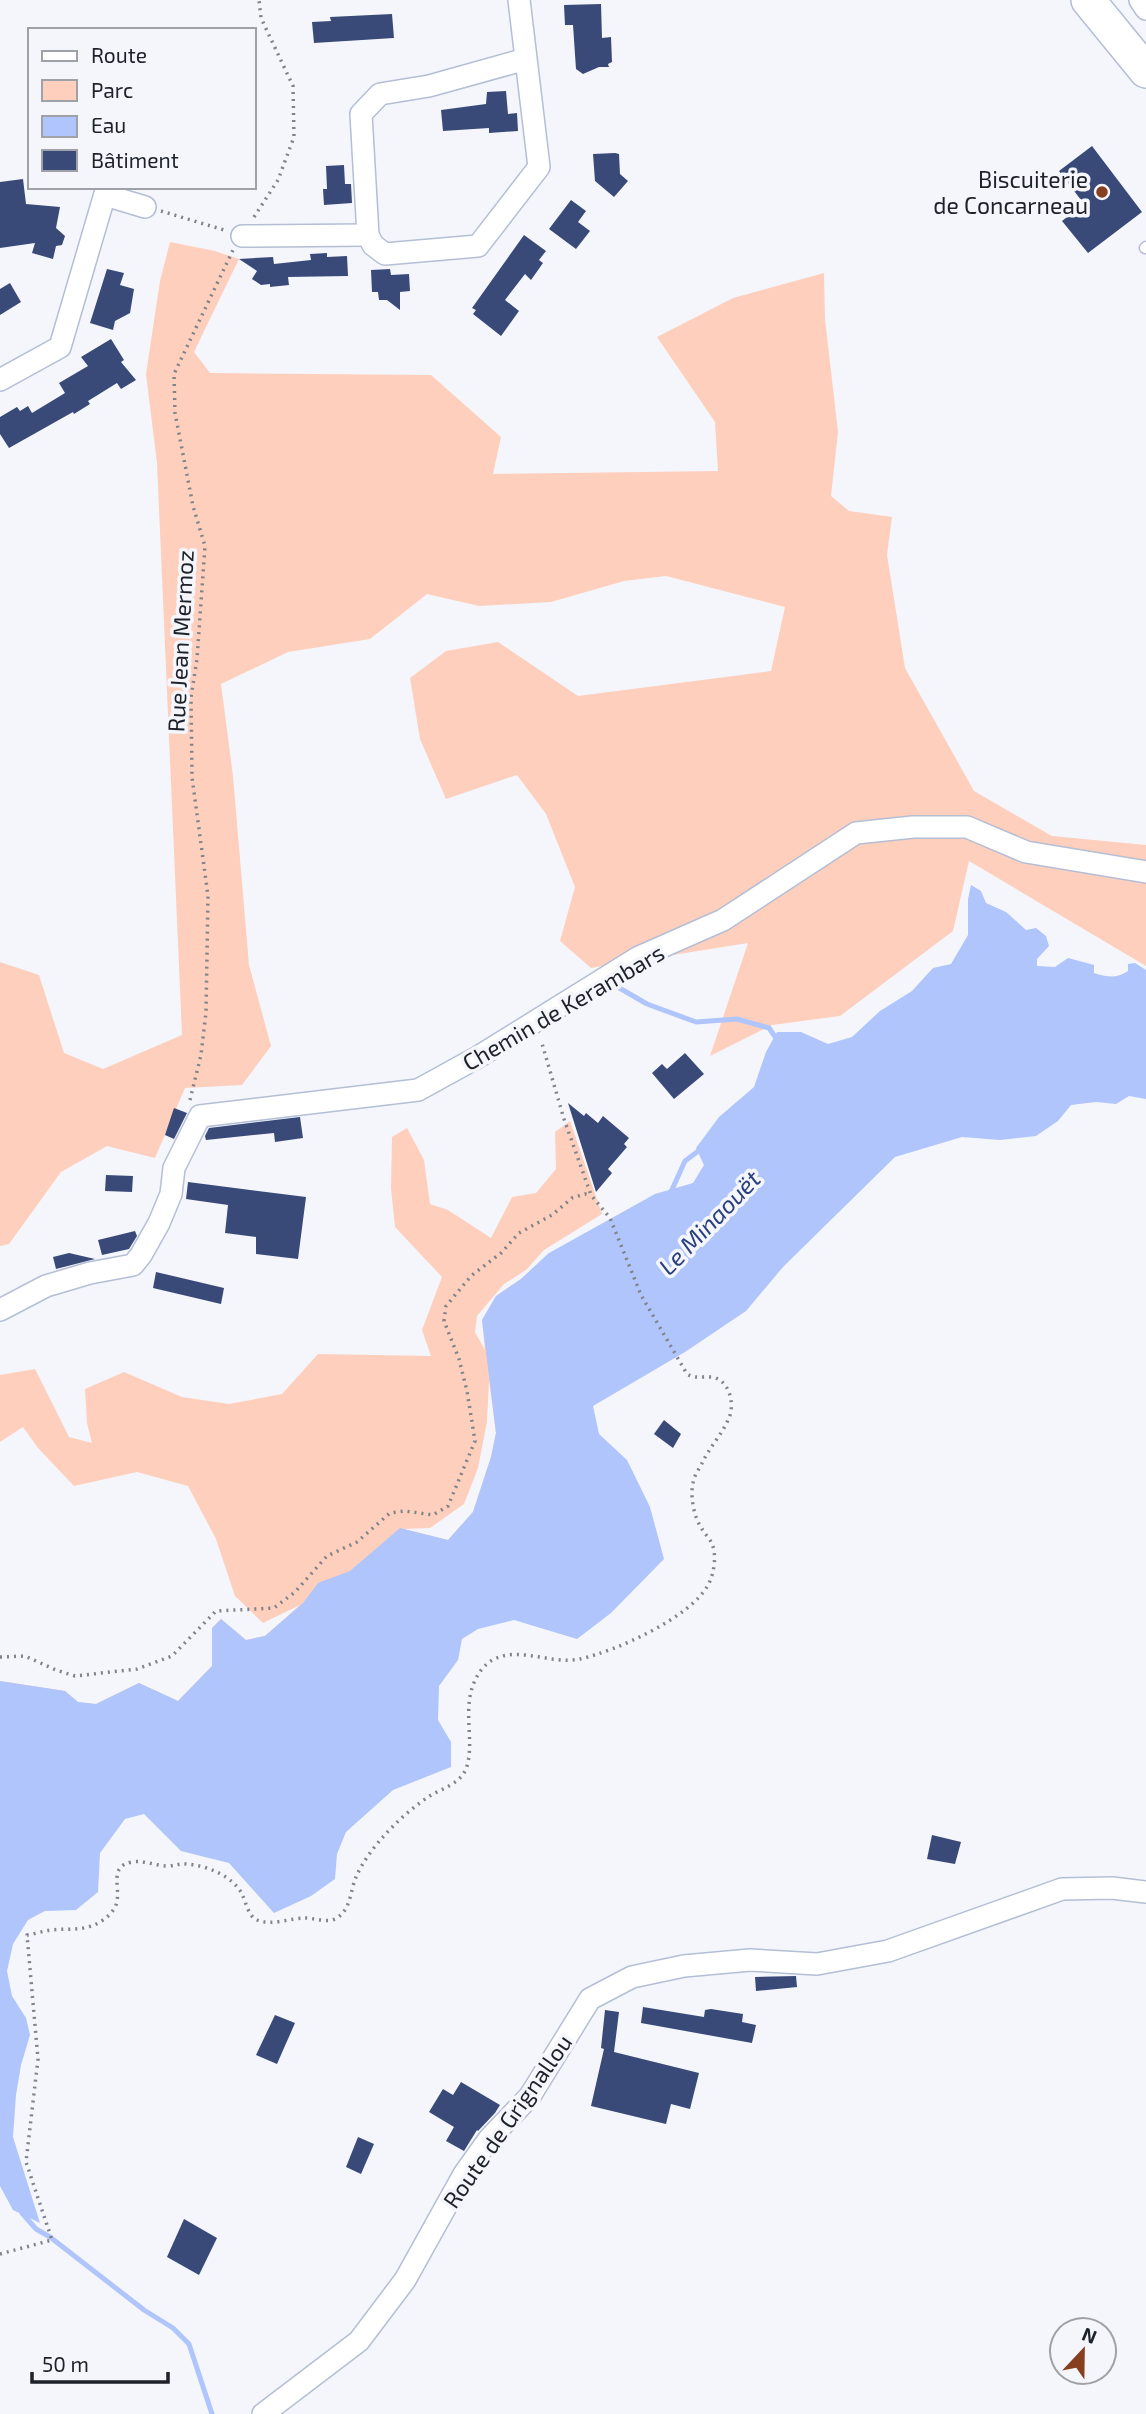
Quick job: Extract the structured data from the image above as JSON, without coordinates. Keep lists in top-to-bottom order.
{
  "streets": {
    "street": ["Chemin de Kerambars", "Route de Grignallou"],
    "path": ["Rue Jean Mermoz"]
  },
  "crossings": [
    ["Rue Jean Mermoz", "Chemin de Kerambars"]
  ],
  "water": ["Le Minaouët"],
  "places": ["Biscuiterie de Concarneau"],
  "legend": [
    "Route",
    "Parc",
    "Eau",
    "Bâtiment"
  ],
  "scale_bar": "50 m",
  "north": "top"
}
